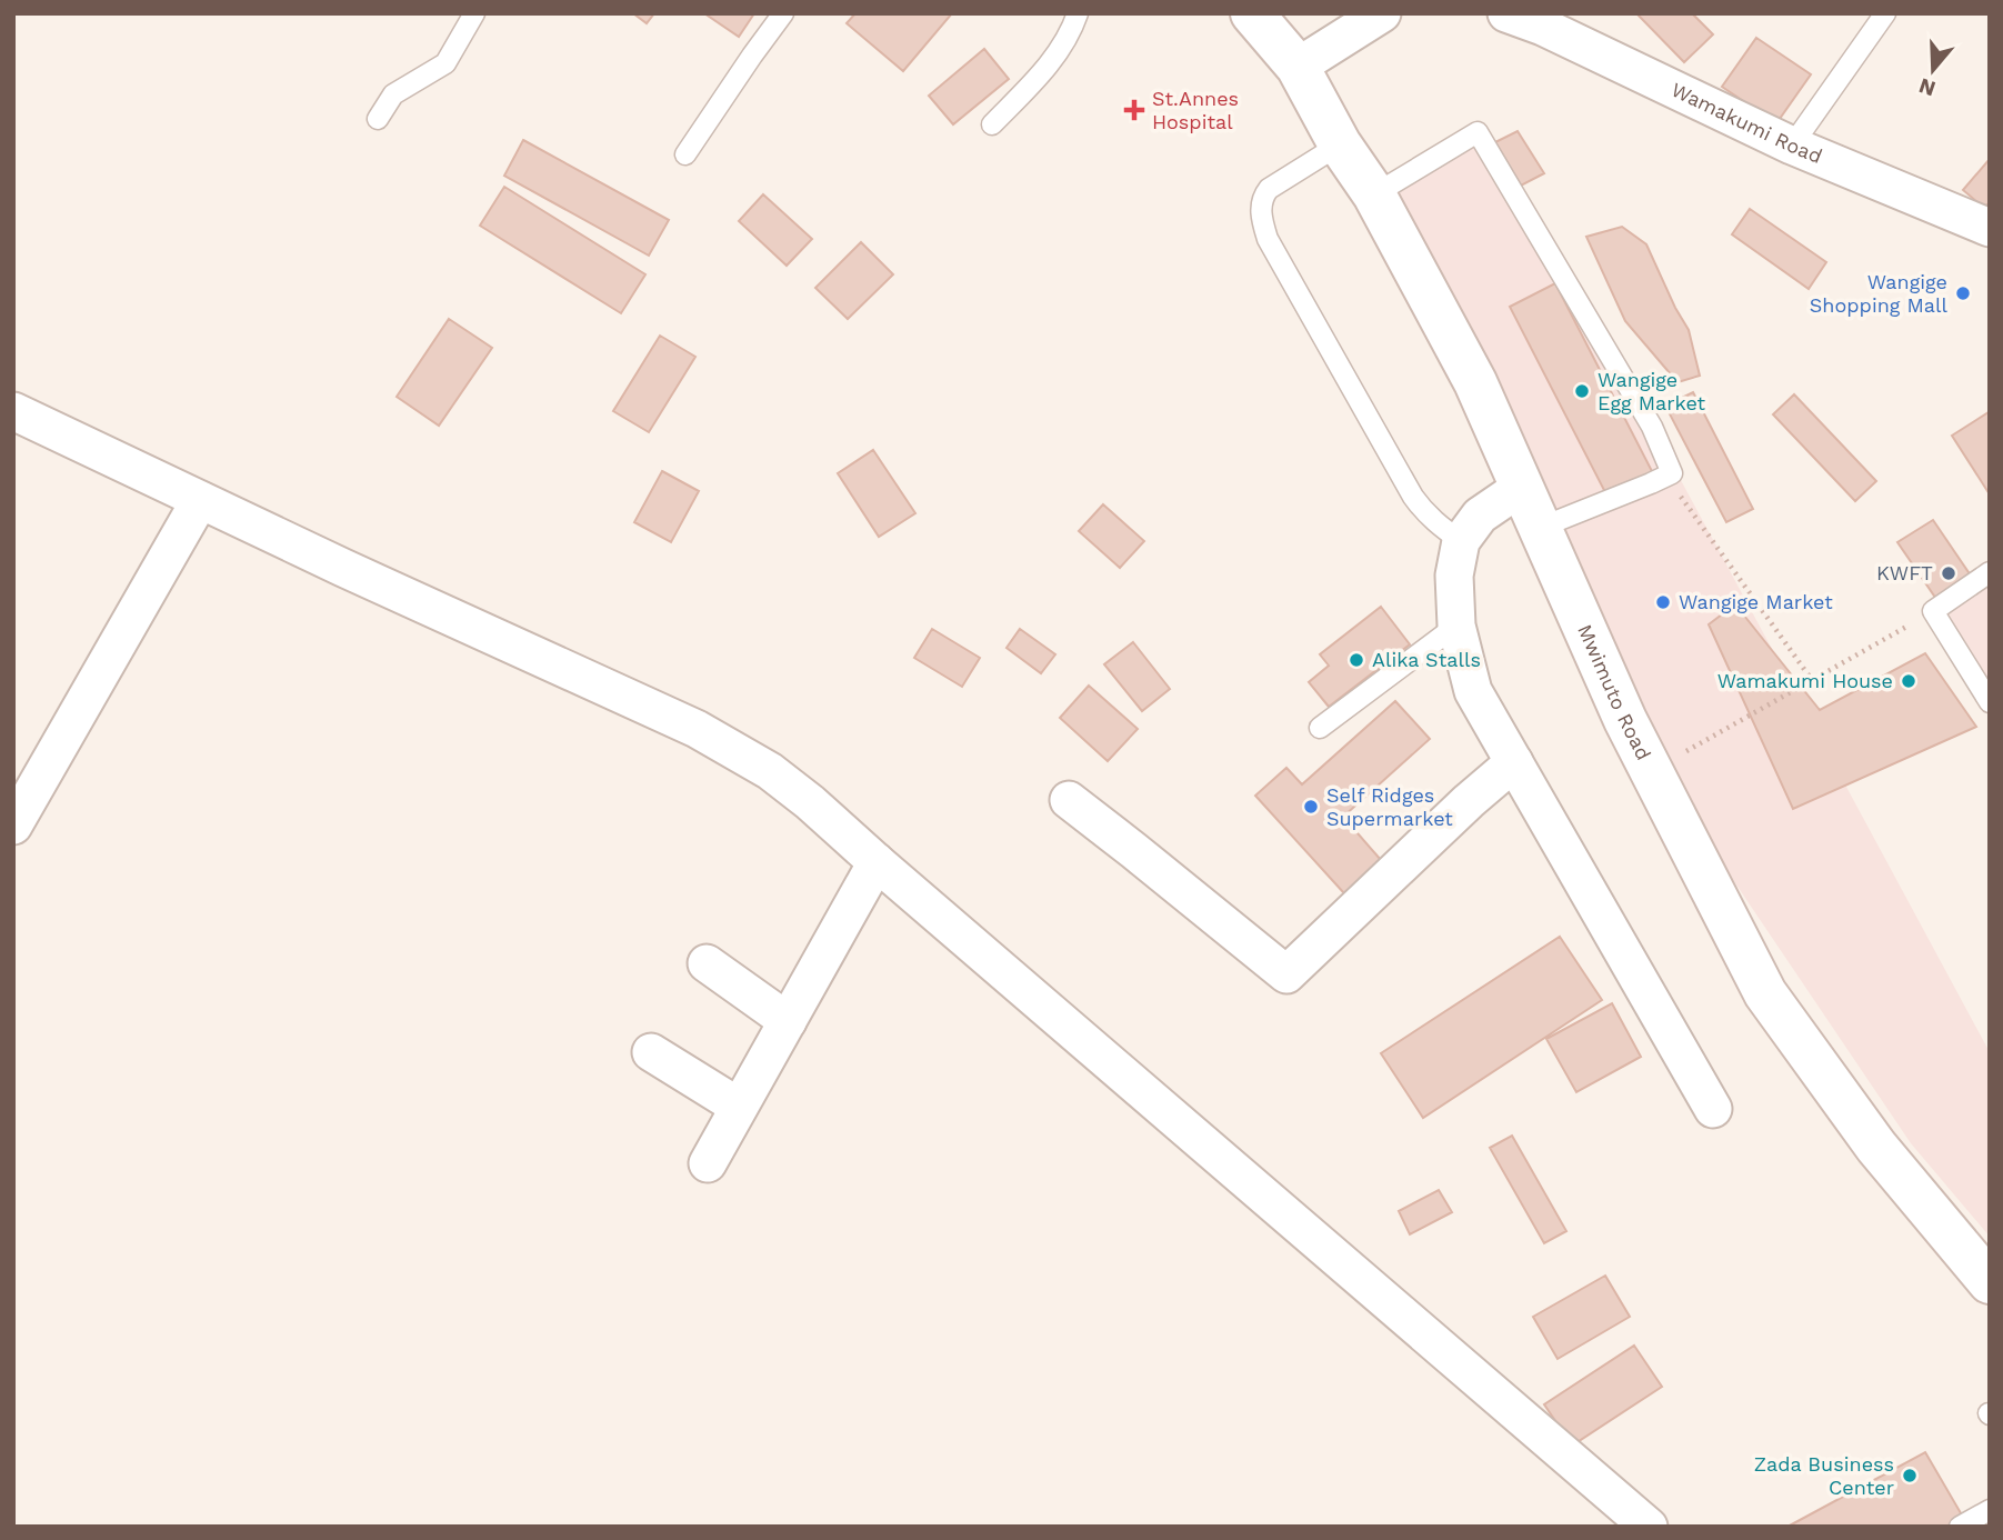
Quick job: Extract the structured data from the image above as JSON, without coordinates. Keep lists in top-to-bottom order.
{
  "streets": {
    "main road": ["Mwimuto Road"],
    "street": ["Wamakumi Road"]
  },
  "places": {
    "health": ["St.Annes Hospital"],
    "other": [
      "Wangige Shopping Mall",
      "Wangige Egg Market",
      "KWFT",
      "Wangige Market",
      "Alika Stalls",
      "Wamakumi House",
      "Self Ridges Supermarket",
      "Zada Business Center"
    ]
  },
  "north": "bottom"
}
